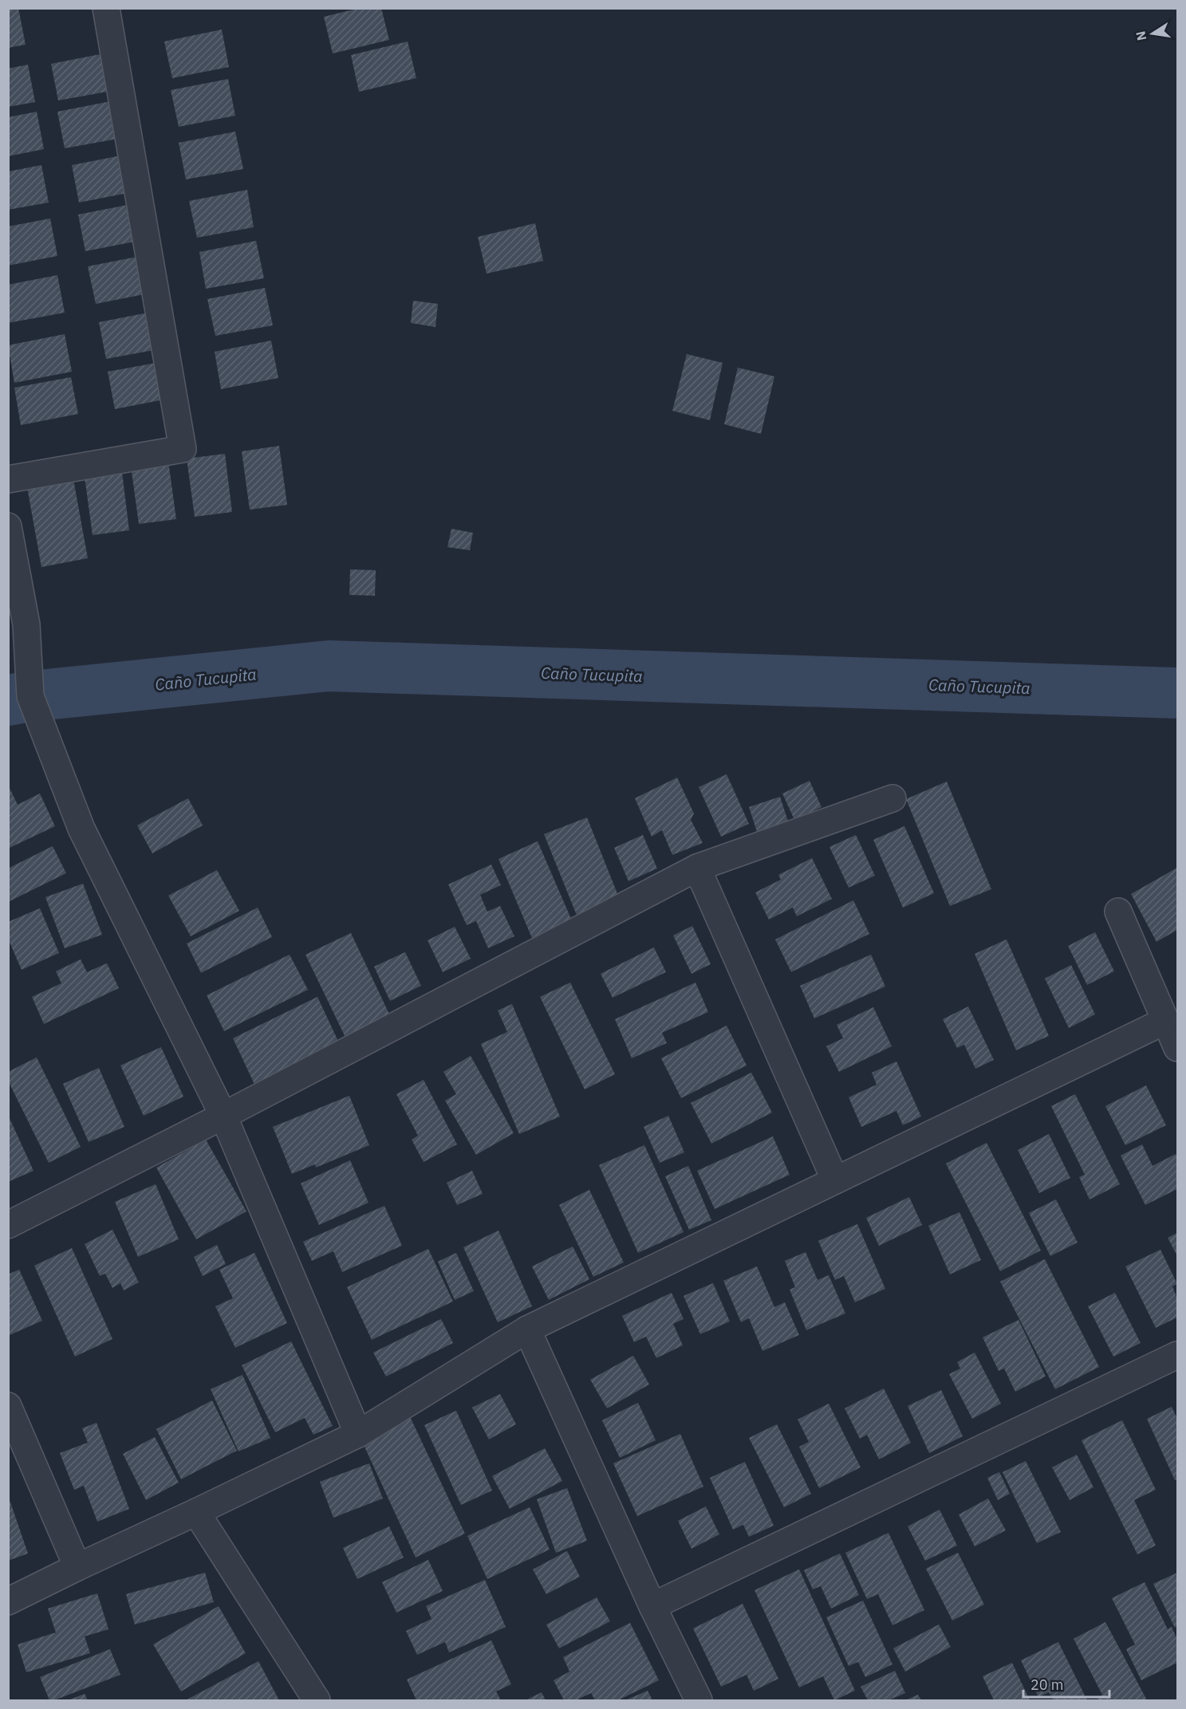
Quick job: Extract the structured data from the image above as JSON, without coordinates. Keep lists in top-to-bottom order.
{
  "water": ["Caño Tucupita"],
  "scale_bar": "20 m",
  "north": "left"
}
